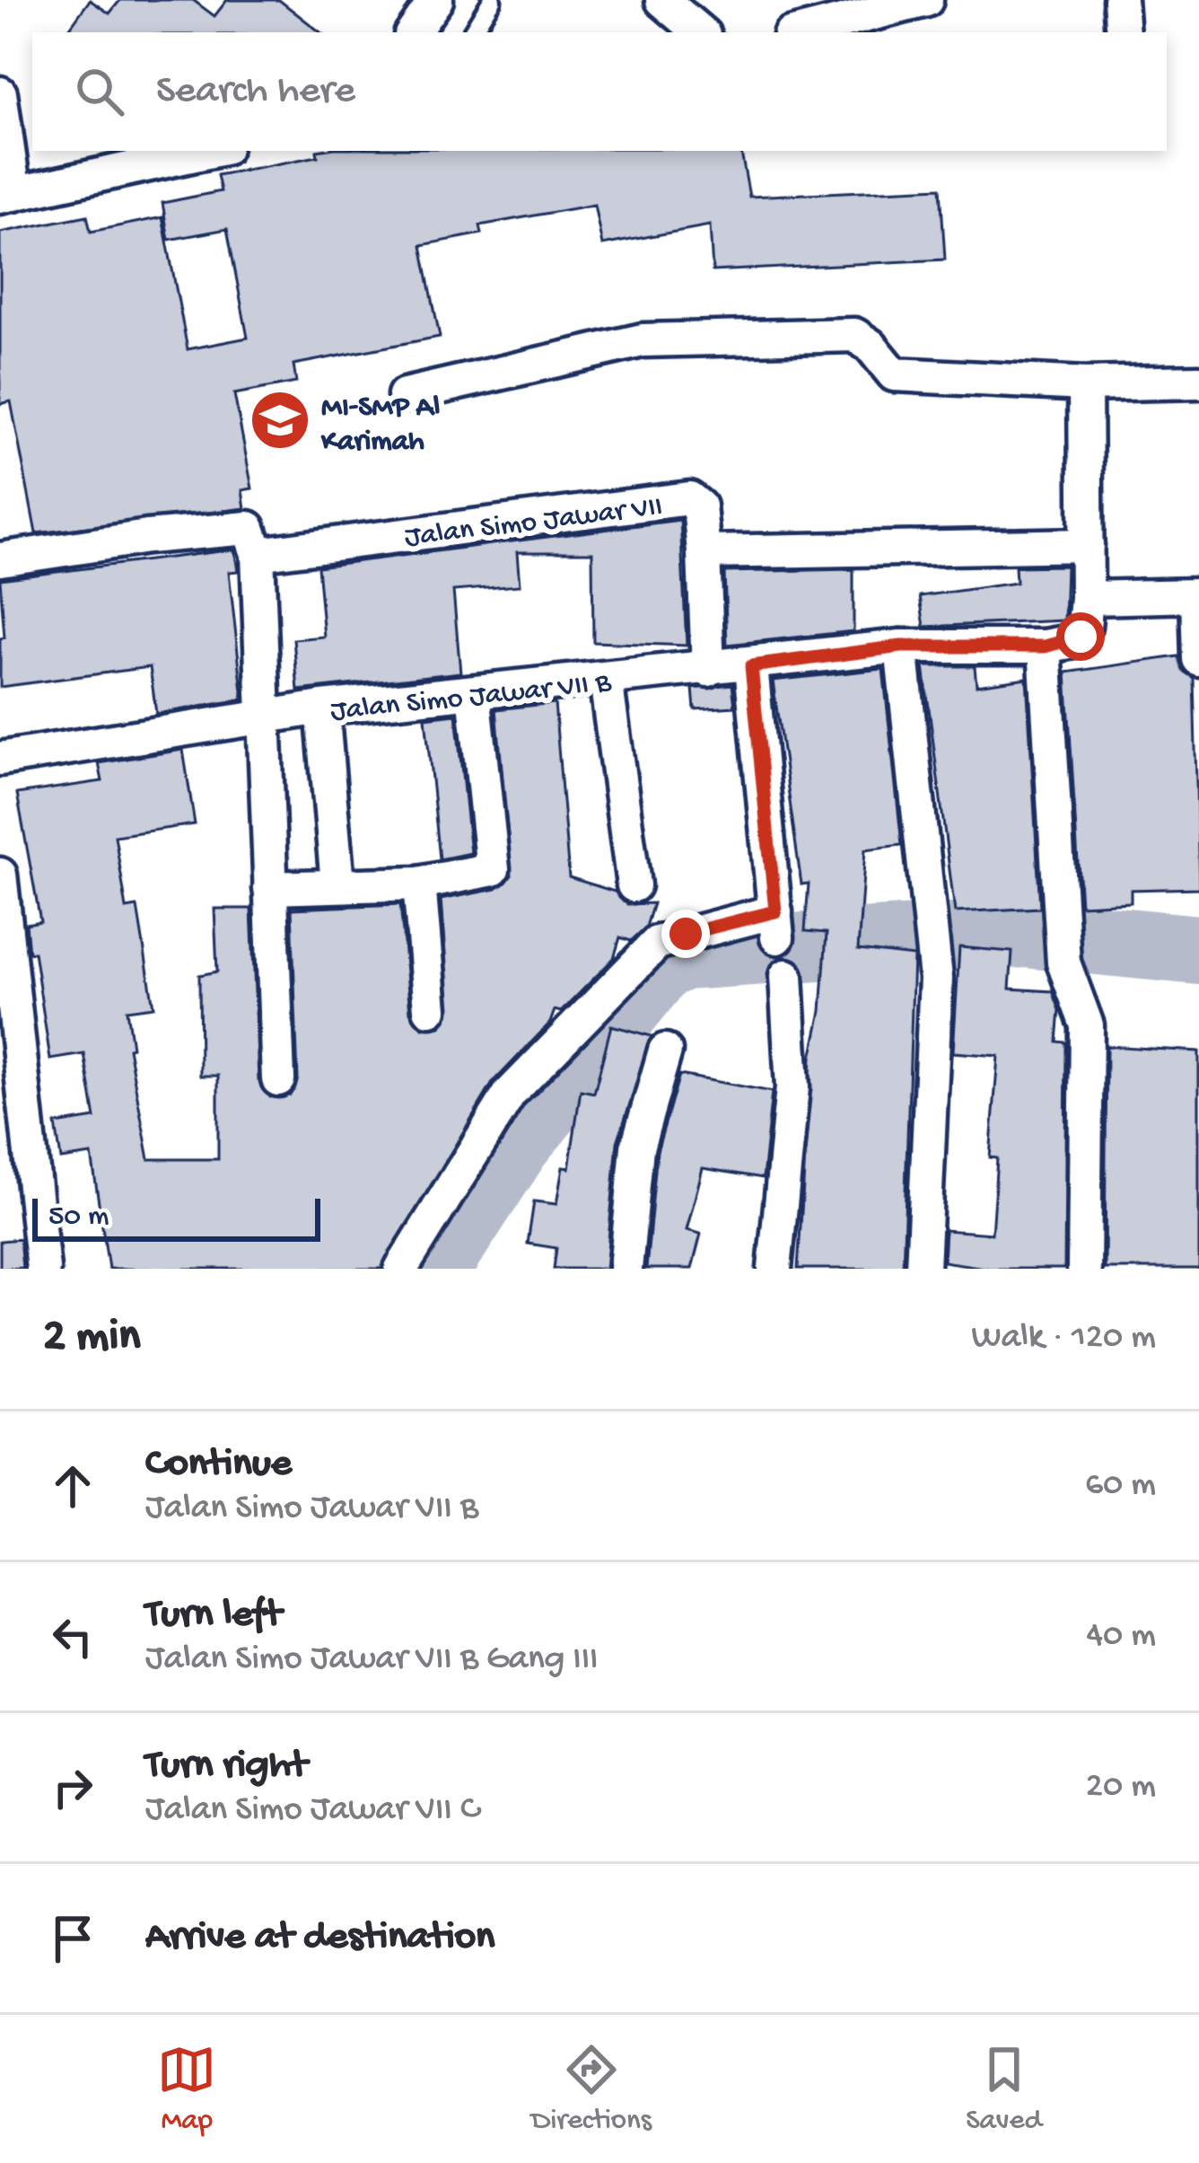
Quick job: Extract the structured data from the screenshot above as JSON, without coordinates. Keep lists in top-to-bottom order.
{
  "streets": {
    "street": ["Jalan Simo Jawar VII", "Jalan Simo Jawar VII B"]
  },
  "places": {
    "school or university": ["MI-SMP Al Karimah"]
  },
  "scale_bar": "50 m",
  "page": {
    "search": "Search here",
    "scale": "50 m",
    "heading": ["2 min", "Walk · 120 m"],
    "list": [
      ["Continue", "Jalan Simo Jawar VII B", "60 m"],
      ["Turn left", "Jalan Simo Jawar VII B Gang III", "40 m"],
      ["Turn right", "Jalan Simo Jawar VII C", "20 m"],
      "Arrive at destination"
    ],
    "nav": ["Map", "Directions", "Saved"]
  }
}
